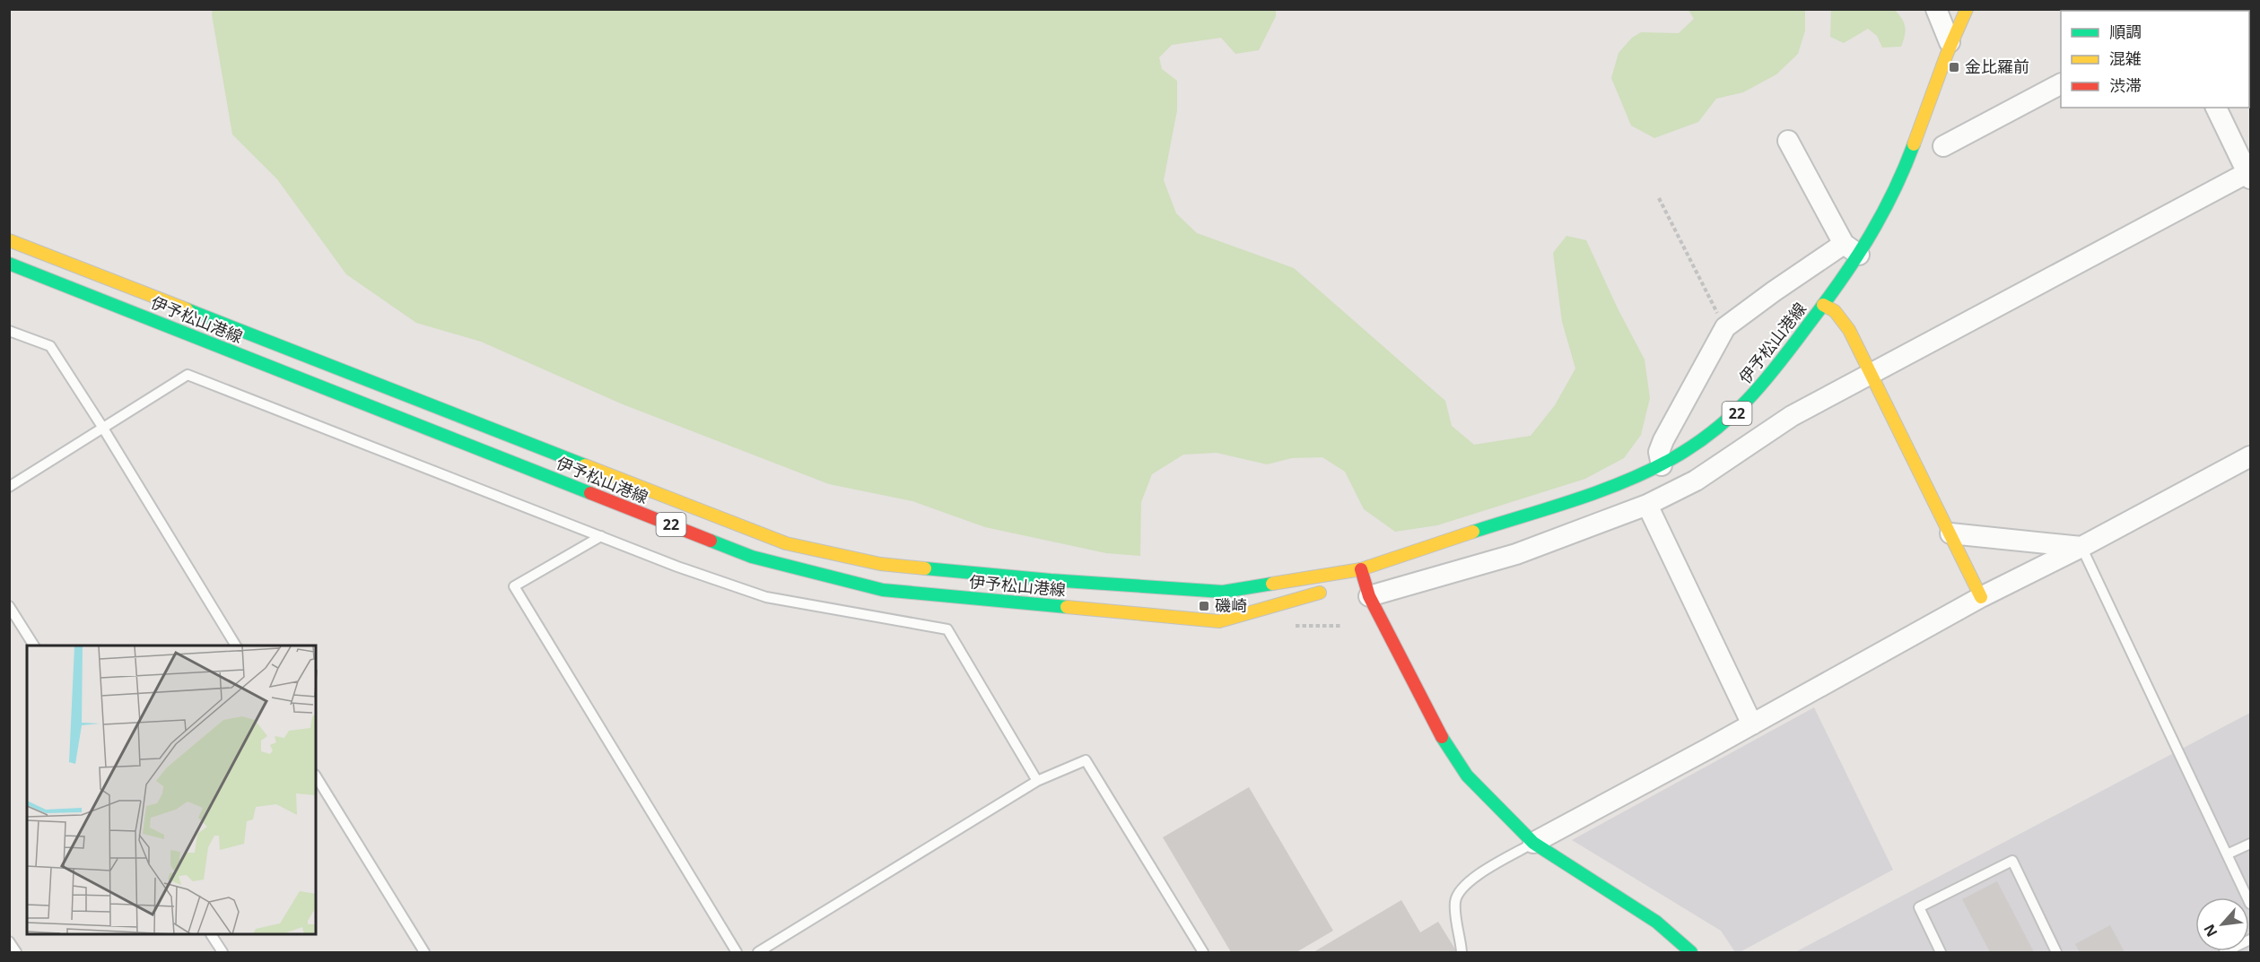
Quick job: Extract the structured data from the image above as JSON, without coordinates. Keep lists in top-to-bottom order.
{
  "streets": {
    "main road": ["伊予松山港線", "22"]
  },
  "places": {
    "transit": ["金比羅前", "磯崎"]
  },
  "legend": ["順調", "混雑", "渋滞"],
  "north": "bottom left"
}
